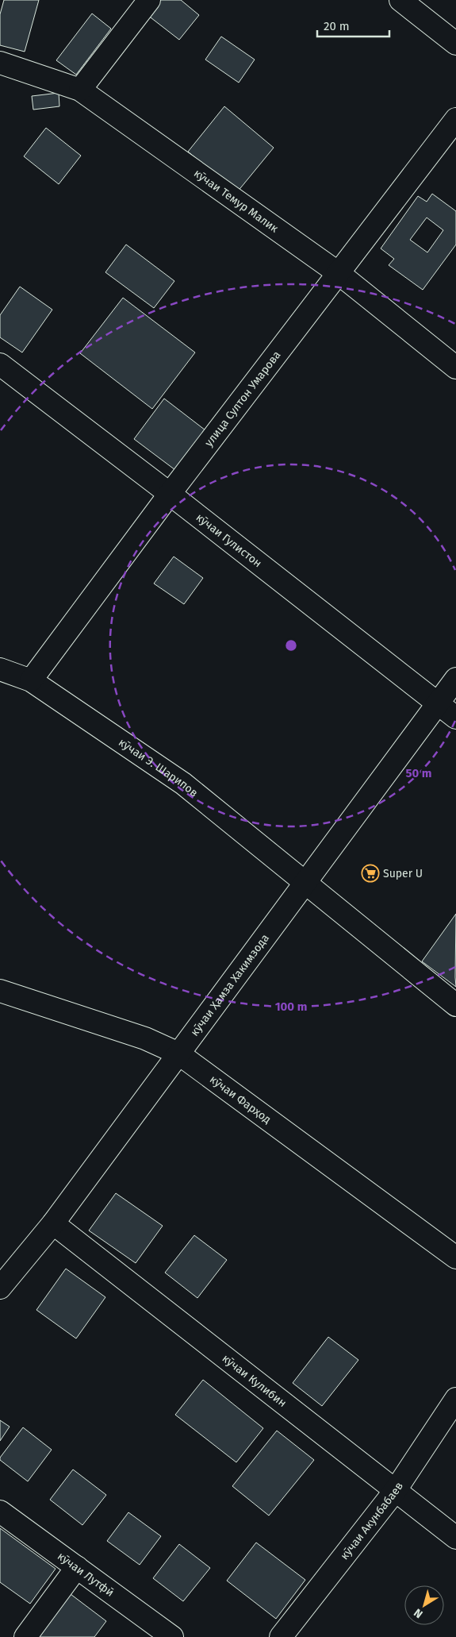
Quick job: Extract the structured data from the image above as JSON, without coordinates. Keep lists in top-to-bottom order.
{
  "streets": {
    "street": [
      "кӯчаи Темур Малик",
      "улица Султон Умарова",
      "кӯчаи Гулистон",
      "кӯчаи Э. Шарипов",
      "кӯчаи Ҳамза Хакимзода",
      "кӯчаи Фарҳод",
      "кӯчаи Кулибин",
      "кӯчаи Акунбабаев",
      "кӯчаи Лутфӣ"
    ]
  },
  "crossings": [
    ["кӯчаи Темур Малик", "улица Султон Умарова"],
    ["улица Султон Умарова", "кӯчаи Гулистон"],
    ["улица Султон Умарова", "кӯчаи Э. Шарипов"],
    ["кӯчаи Гулистон", "кӯчаи Ҳамза Хакимзода"],
    ["кӯчаи Э. Шарипов", "кӯчаи Ҳамза Хакимзода"],
    ["кӯчаи Ҳамза Хакимзода", "кӯчаи Фарҳод"],
    ["кӯчаи Ҳамза Хакимзода", "кӯчаи Кулибин"],
    ["кӯчаи Кулибин", "кӯчаи Акунбабаев"]
  ],
  "places": {
    "supermarket": ["Super U"]
  },
  "scale_bar": "20 m",
  "north": "bottom left",
  "rings": ["50 m", "100 m"]
}
